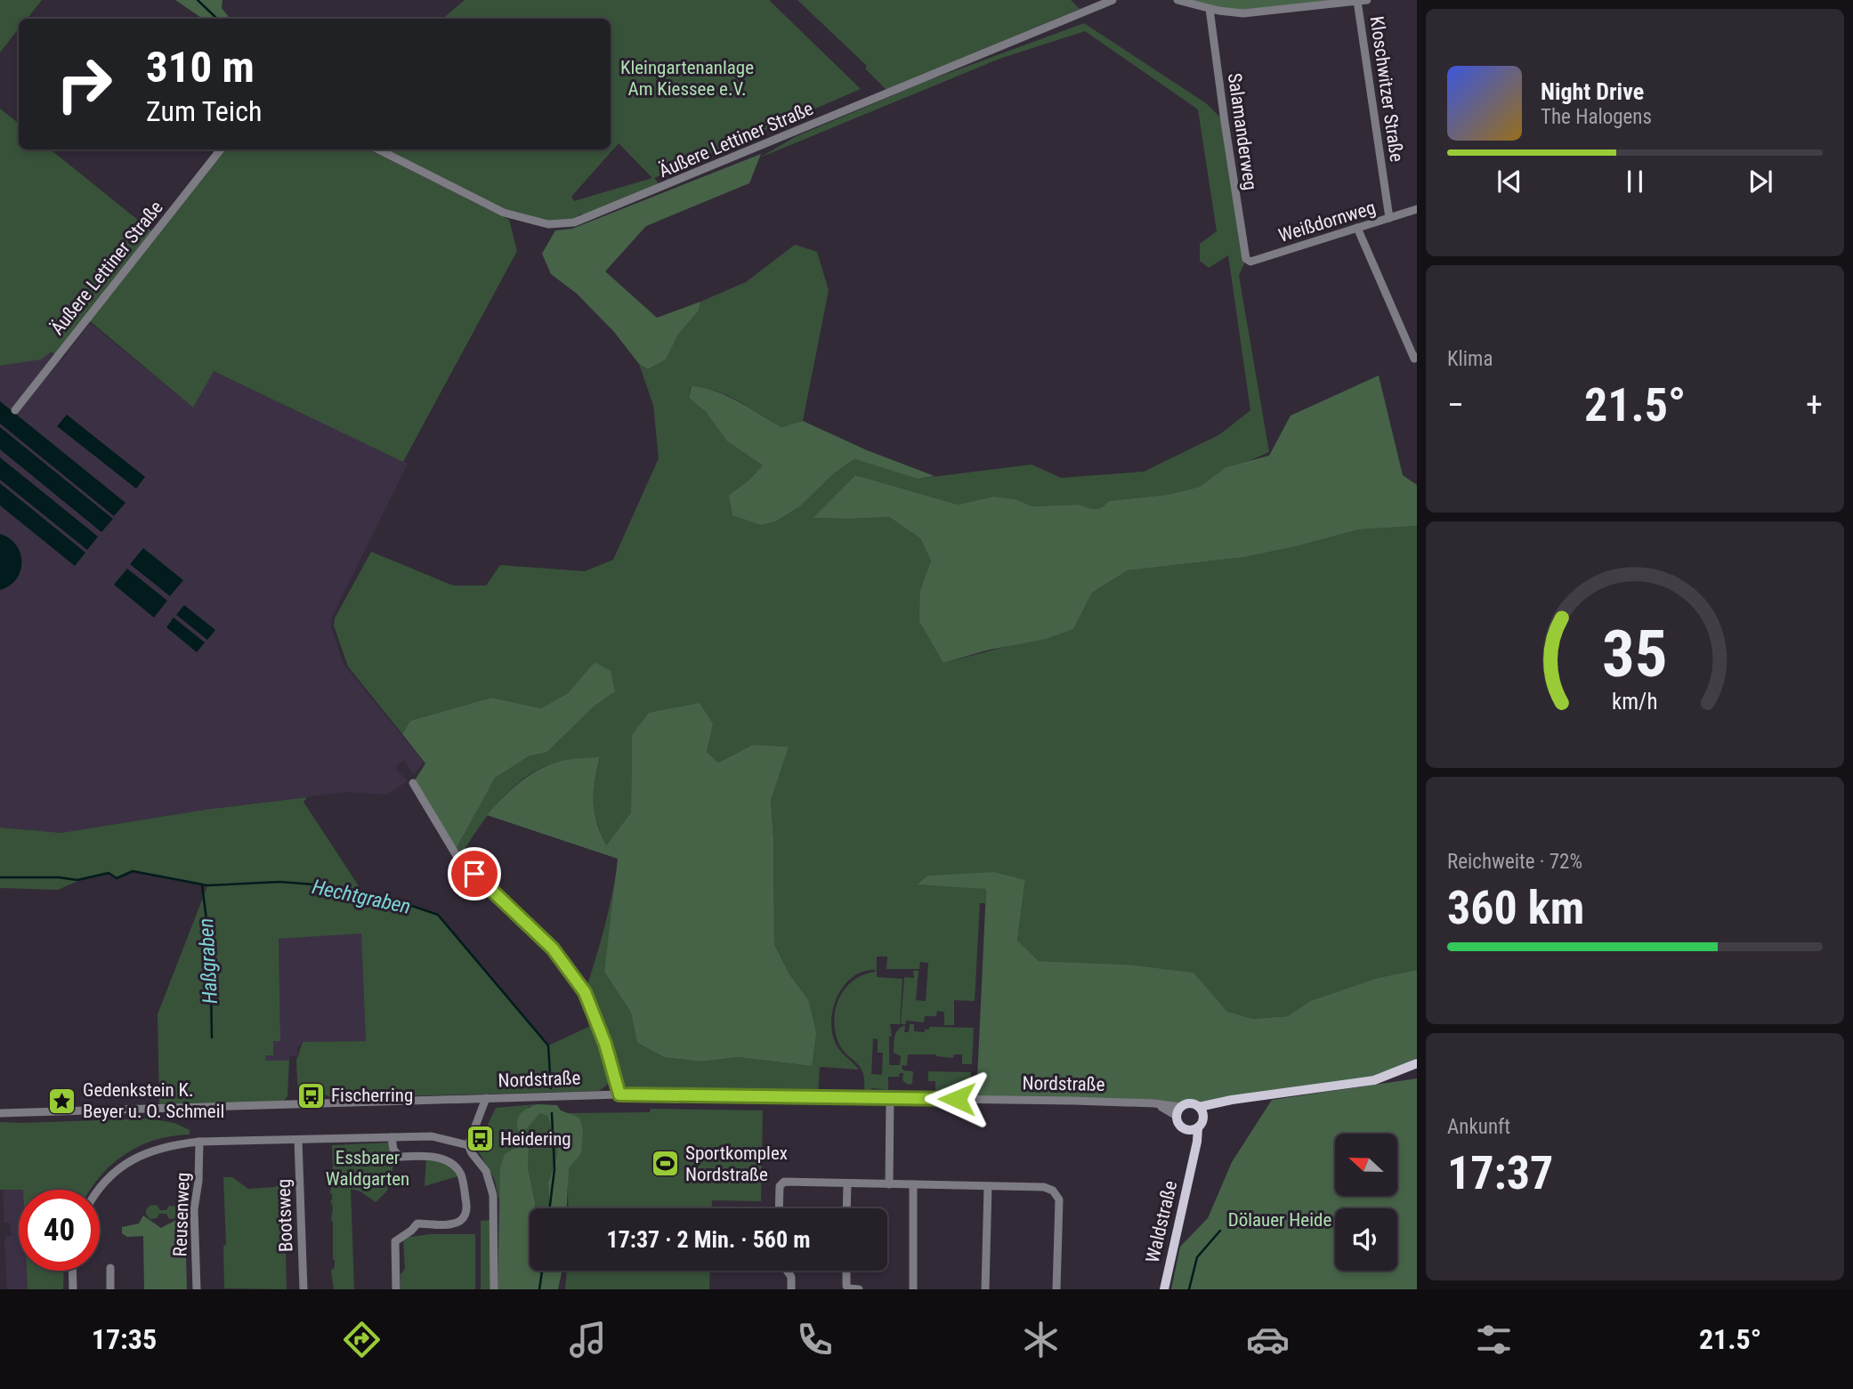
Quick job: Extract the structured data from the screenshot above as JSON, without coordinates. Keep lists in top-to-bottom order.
{
  "streets": {
    "main road": ["Nordstraße", "Waldstraße"],
    "street": [
      "Kloschwitzer Straße",
      "Salamanderweg",
      "Äußere Lettiner Straße",
      "Weißdornweg",
      "Reusenweg",
      "Bootsweg"
    ]
  },
  "crossings": [
    ["Kloschwitzer Straße", "Weißdornweg"],
    ["Salamanderweg", "Weißdornweg"]
  ],
  "water": ["Hechtgraben", "Haßgraben"],
  "parks": ["Kleingartenanlage Am Kiessee e.V.", "Essbarer Waldgarten", "Dölauer Heide"],
  "places": {
    "bus stop": ["Fischerring", "Heidering"],
    "place": ["Gedenkstein K. Beyer u. O. Schmeil"],
    "sports": ["Sportkomplex Nordstraße"]
  },
  "north": "left",
  "page": {
    "turn": ["310 m", "Zum Teich"],
    "song": ["Night Drive", "The Halogens"],
    "tile": [
      "Klima",
      ["Reichweite · 72%", "360 km"],
      ["Ankunft", "17:37"]
    ],
    "heat": ["−", "21.5°", "+"],
    "limit": "40",
    "trip": "17:37 · 2 Min. · 560 m",
    "tabs": ["17:35", "21.5°"],
    "gauge": ["35", "km/h"]
  }
}
